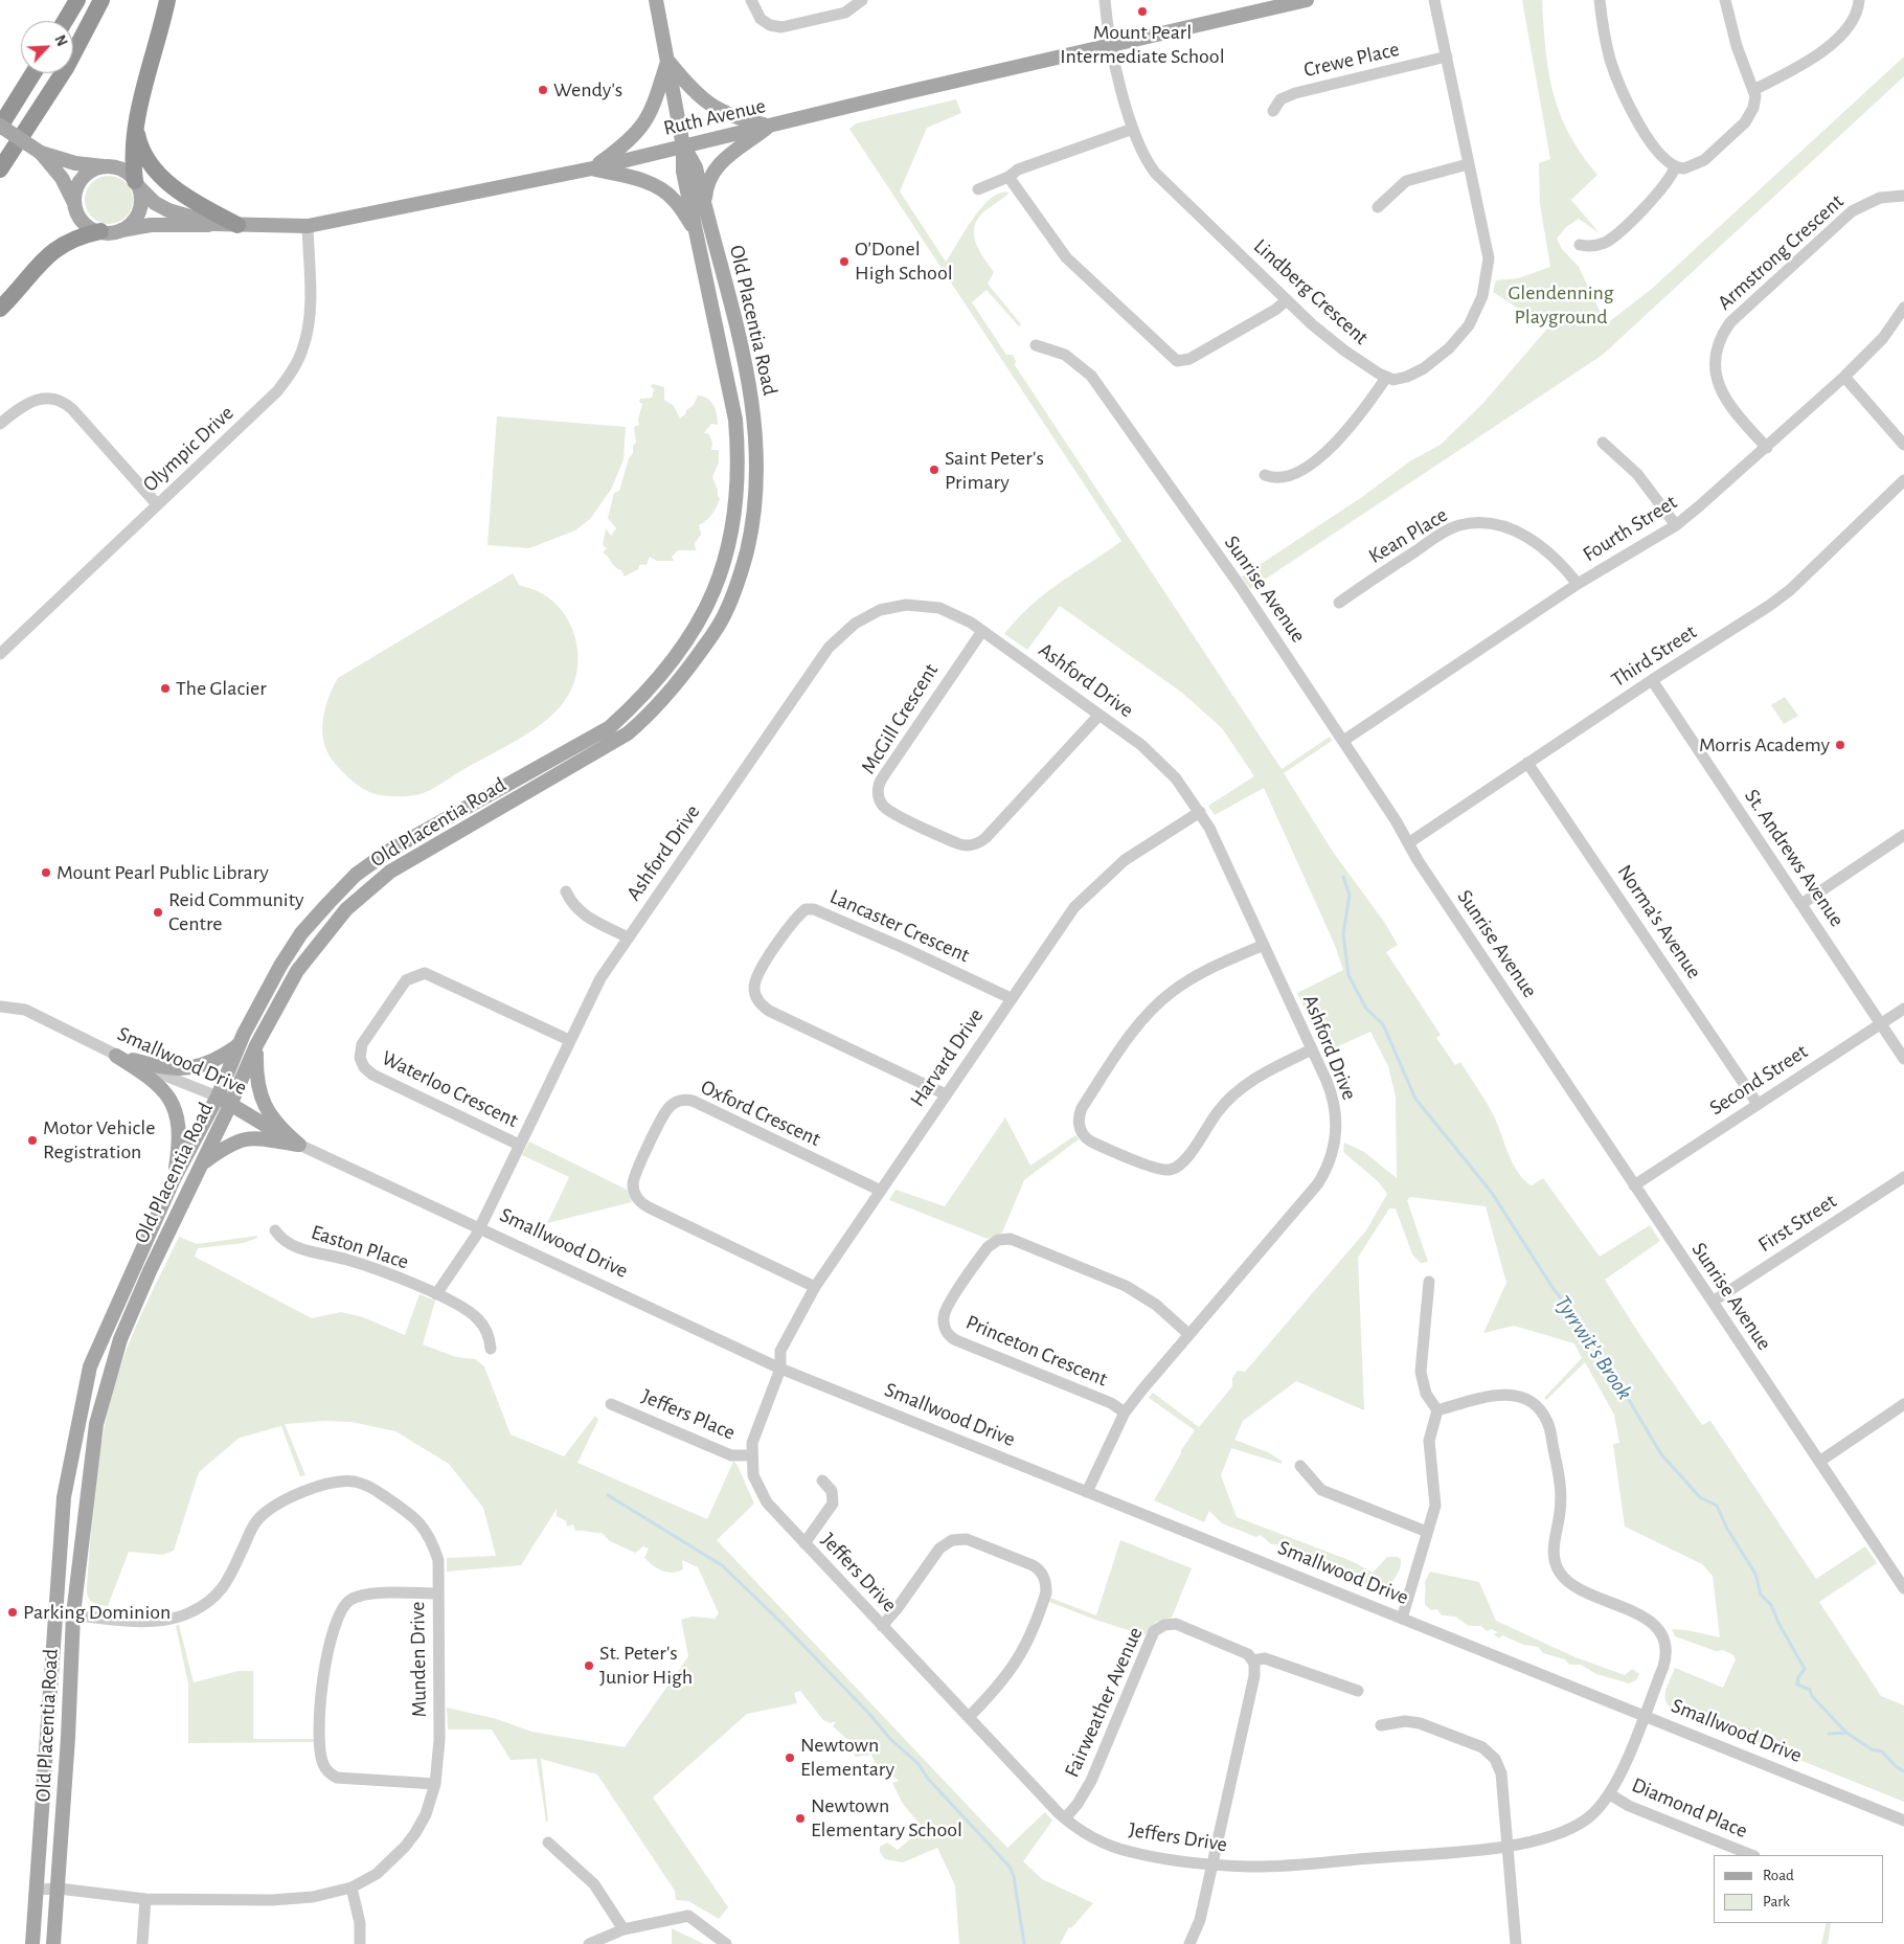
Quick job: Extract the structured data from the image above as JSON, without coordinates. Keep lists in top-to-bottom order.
{
  "streets": {
    "main road": ["Ruth Avenue", "Old Placentia Road", "Smallwood Drive"],
    "street": [
      "Crewe Place",
      "Armstrong Crescent",
      "Lindberg Crescent",
      "Olympic Drive",
      "Fourth Street",
      "Kean Place",
      "Sunrise Avenue",
      "Third Street",
      "Ashford Drive",
      "McGill Crescent",
      "St. Andrews Avenue",
      "Norma's Avenue",
      "Lancaster Crescent",
      "Harvard Drive",
      "Second Street",
      "Waterloo Crescent",
      "Oxford Crescent",
      "First Street",
      "Easton Place",
      "Princeton Crescent",
      "Jeffers Place",
      "Jeffers Drive",
      "Munden Drive",
      "Fairweather Avenue",
      "Diamond Place"
    ]
  },
  "crossings": [
    ["Ruth Avenue", "Lindberg Crescent"],
    ["Ruth Avenue", "Old Placentia Road"],
    ["Ruth Avenue", "Olympic Drive"],
    ["Armstrong Crescent", "Fourth Street"],
    ["Old Placentia Road", "Smallwood Drive"],
    ["Old Placentia Road", "Munden Drive"],
    ["Fourth Street", "Kean Place"],
    ["Fourth Street", "Sunrise Avenue"],
    ["Sunrise Avenue", "Third Street"],
    ["Sunrise Avenue", "Second Street"],
    ["Sunrise Avenue", "First Street"],
    ["Third Street", "St. Andrews Avenue"],
    ["Third Street", "Norma's Avenue"],
    ["Ashford Drive", "McGill Crescent"],
    ["Ashford Drive", "Harvard Drive"],
    ["Ashford Drive", "Smallwood Drive"],
    ["Ashford Drive", "Waterloo Crescent"],
    ["Ashford Drive", "Princeton Crescent"],
    ["St. Andrews Avenue", "Second Street"],
    ["Norma's Avenue", "Second Street"],
    ["Lancaster Crescent", "Harvard Drive"],
    ["Harvard Drive", "Smallwood Drive"],
    ["Harvard Drive", "Oxford Crescent"],
    ["Harvard Drive", "Jeffers Drive"],
    ["Smallwood Drive", "Jeffers Drive"],
    ["Jeffers Place", "Jeffers Drive"],
    ["Jeffers Drive", "Fairweather Avenue"],
    ["Jeffers Drive", "Diamond Place"]
  ],
  "water": ["Tyrrwit's Brook"],
  "parks": ["Glendenning Playground"],
  "places": [
    "Mount Pearl Intermediate School",
    "Wendy's",
    "O’Donel High School",
    "Saint Peter's Primary",
    "The Glacier",
    "Morris Academy",
    "Mount Pearl Public Library",
    "Reid Community Centre",
    "Motor Vehicle Registration",
    "Parking Dominion",
    "St. Peter's Junior High",
    "Newtown Elementary",
    "Newtown Elementary School"
  ],
  "legend": ["Road", "Park"],
  "north": "top right"
}
